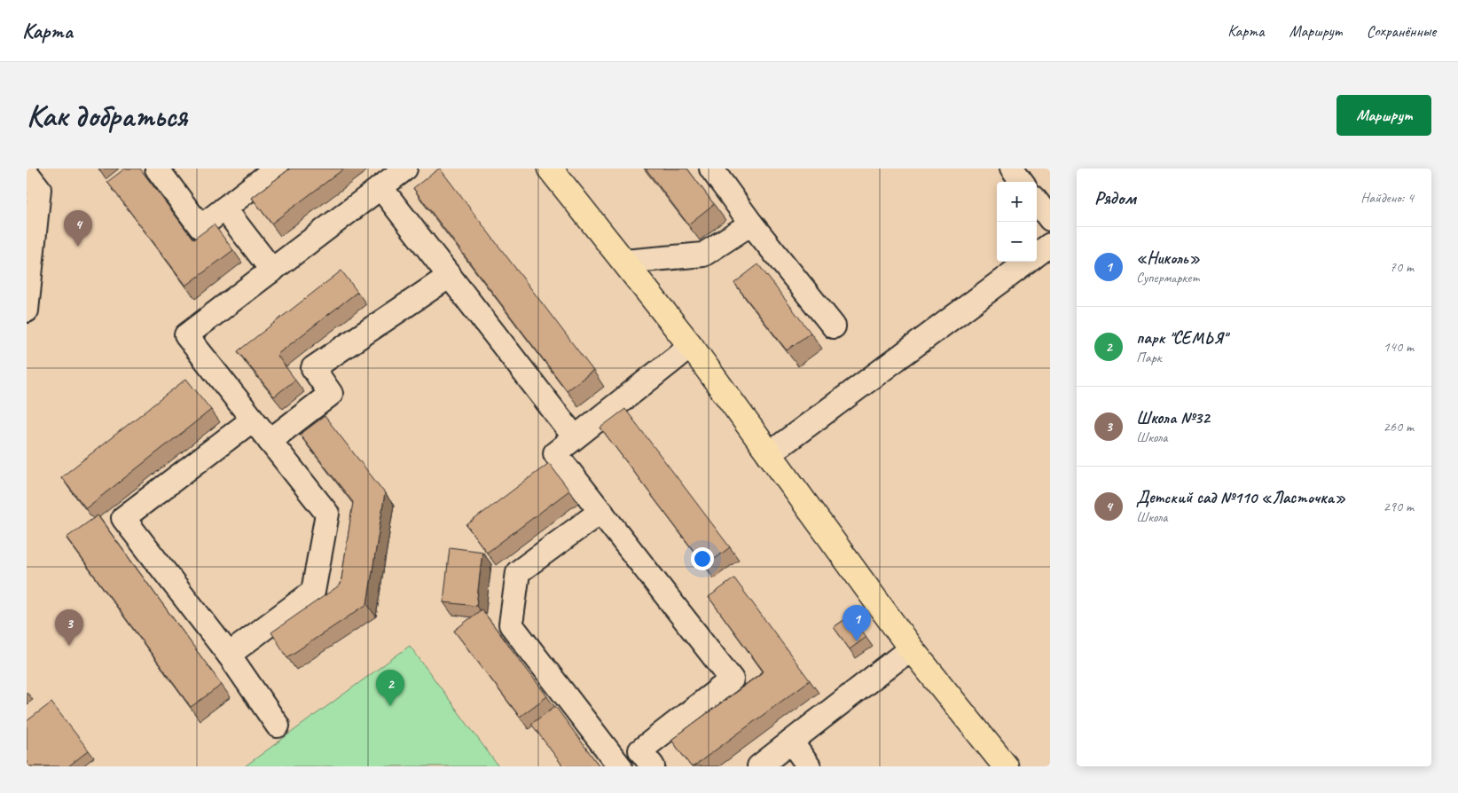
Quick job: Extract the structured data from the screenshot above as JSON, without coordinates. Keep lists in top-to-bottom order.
{
  "page": {
    "header": "Карта",
    "nav": ["Карта", "Маршрут", "Сохранённые"],
    "buttons": "Маршрут",
    "title": "Как добраться",
    "heading": ["Рядом", "Найдено: 4"],
    "map_buttons": ["+", "−"],
    "pins": [
      "4",
      "1",
      "3",
      "2"
    ],
    "list": [
      {
        "mark": "1",
        "name": "«Николь»",
        "note": "Супермаркет",
        "value": "70 m"
      },
      {
        "mark": "2",
        "name": "парк \"СЕМЬЯ\"",
        "note": "Парк",
        "value": "140 m"
      },
      {
        "mark": "3",
        "name": "Школа №32",
        "note": "Школа",
        "value": "260 m"
      },
      {
        "mark": "4",
        "name": "Детский сад №110 «Ласточка»",
        "note": "Школа",
        "value": "290 m"
      }
    ]
  }
}
